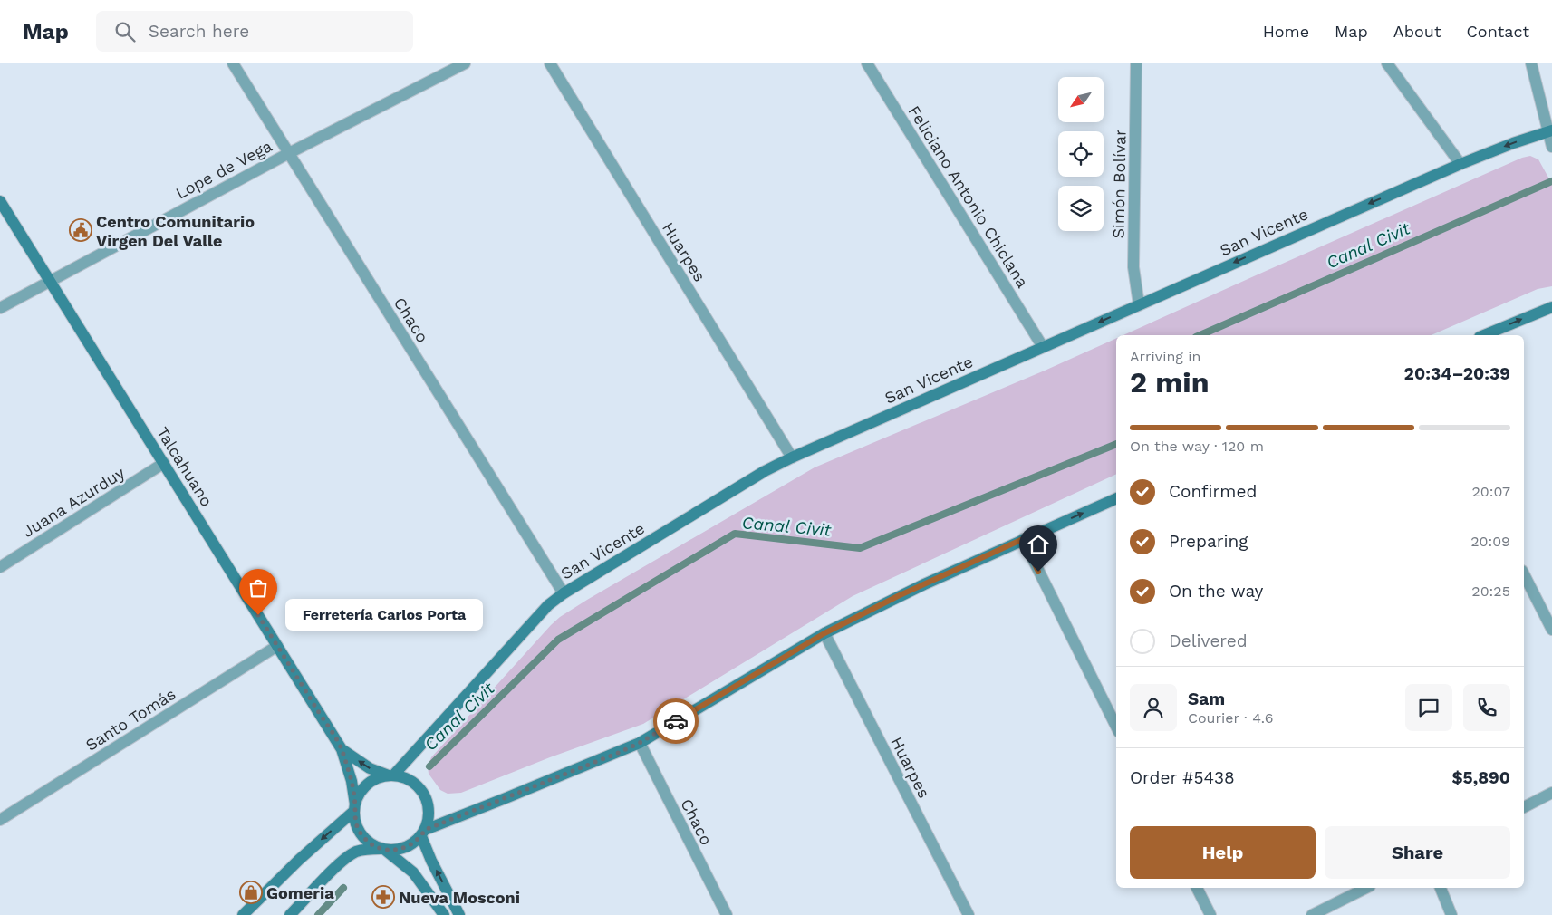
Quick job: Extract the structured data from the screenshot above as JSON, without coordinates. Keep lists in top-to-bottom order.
{
  "streets": {
    "main road": ["San Vicente", "Talcahuano"],
    "street": [
      "Lope de Vega",
      "Simón Bolívar",
      "Feliciano Antonio Chiclana",
      "Huarpes",
      "Chaco",
      "Juana Azurduy",
      "Santo Tomás"
    ]
  },
  "crossings": [
    ["Lope de Vega", "Chaco"],
    ["Lope de Vega", "Talcahuano"],
    ["Simón Bolívar", "San Vicente"],
    ["Feliciano Antonio Chiclana", "San Vicente"],
    ["San Vicente", "Huarpes"],
    ["San Vicente", "Chaco"],
    ["San Vicente", "Talcahuano"],
    ["Talcahuano", "Juana Azurduy"],
    ["Talcahuano", "Santo Tomás"]
  ],
  "one_way": ["San Vicente"],
  "water": ["Canal Civit"],
  "places": {
    "public building": ["Centro Comunitario Virgen Del Valle"],
    "other": ["Ferretería Carlos Porta"],
    "shop": ["Gomeria"],
    "pharmacy": ["Nueva Mosconi"]
  },
  "north": "bottom left",
  "page": {
    "header": "Map",
    "search": "Search here",
    "nav": [
      "Home",
      "Map",
      "About",
      "Contact"
    ],
    "heading": ["2 min", "Arriving in", "20:34–20:39"],
    "panel": [
      "Sam",
      "Courier · 4.6",
      "Order #5438",
      "$5,890"
    ],
    "bar": "On the way · 120 m",
    "list": [
      ["Confirmed", "20:07"],
      ["Preparing", "20:09"],
      ["On the way", "20:25"],
      "Delivered"
    ],
    "bubble": "Ferretería Carlos Porta",
    "buttons": ["Help", "Share"]
  }
}
